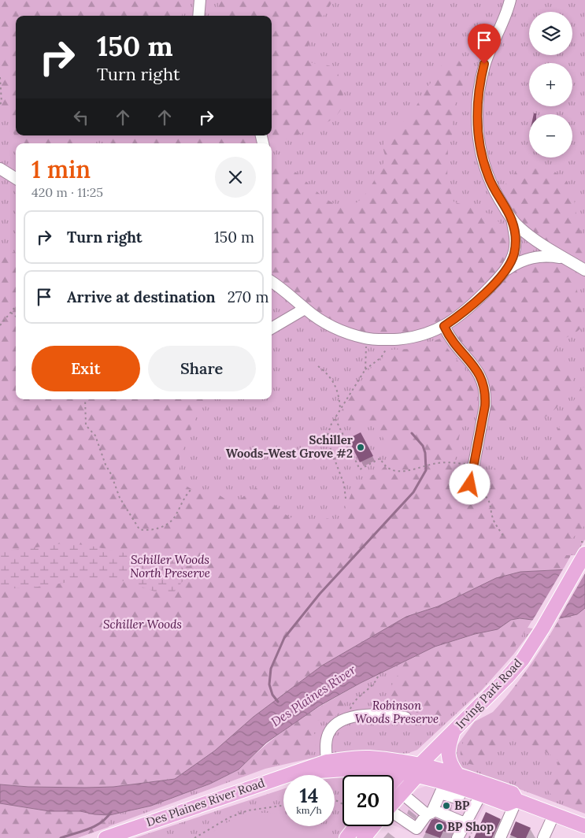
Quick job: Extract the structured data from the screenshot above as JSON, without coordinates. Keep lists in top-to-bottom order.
{
  "streets": {
    "main road": ["Irving Park Road", "Des Plaines River Road"]
  },
  "crossings": [
    ["Irving Park Road", "Des Plaines River Road"]
  ],
  "water": ["Des Plaines River"],
  "parks": ["Schiller Woods North Preserve", "Schiller Woods", "Robinson Woods Preserve"],
  "places": ["Schiller Woods-West Grove #2", "BP", "BP Shop"],
  "page": {
    "map_buttons": ["+", "−"],
    "turn": ["150 m", "Turn right"],
    "heading": ["1 min", "420 m · 11:25"],
    "list": [
      {
        "name": "Turn right",
        "value": "150 m"
      },
      {
        "name": "Arrive at destination",
        "value": "270 m"
      }
    ],
    "buttons": ["Exit", "Share"],
    "speed": "14 km/h",
    "limit": "20"
  }
}
